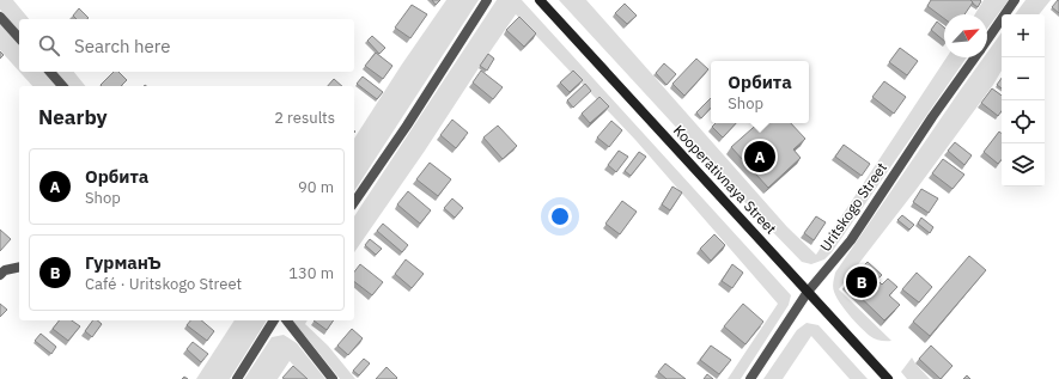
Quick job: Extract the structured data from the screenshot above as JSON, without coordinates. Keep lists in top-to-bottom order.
{
  "streets": {
    "street": ["Kooperativnaya Street", "Uritskogo Street"]
  },
  "crossings": [
    ["Kooperativnaya Street", "Uritskogo Street"]
  ],
  "north": "top right",
  "page": {
    "map_buttons": ["+", "−"],
    "search": "Search here",
    "popup": ["Орбита", "Shop"],
    "heading": ["Nearby", "2 results"],
    "pins": ["A", "B"],
    "list": [
      {
        "mark": "A",
        "name": "Орбита",
        "note": "Shop",
        "value": "90 m"
      },
      {
        "mark": "B",
        "name": "ГурманЪ",
        "note": "Café · Uritskogo Street",
        "value": "130 m"
      }
    ]
  }
}
